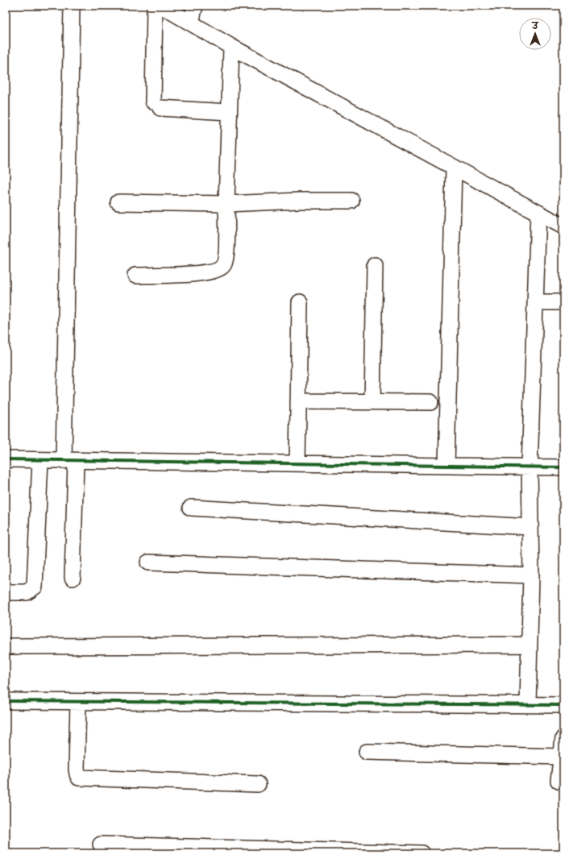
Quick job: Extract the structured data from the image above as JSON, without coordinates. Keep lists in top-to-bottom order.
{
  "north": "top"
}
